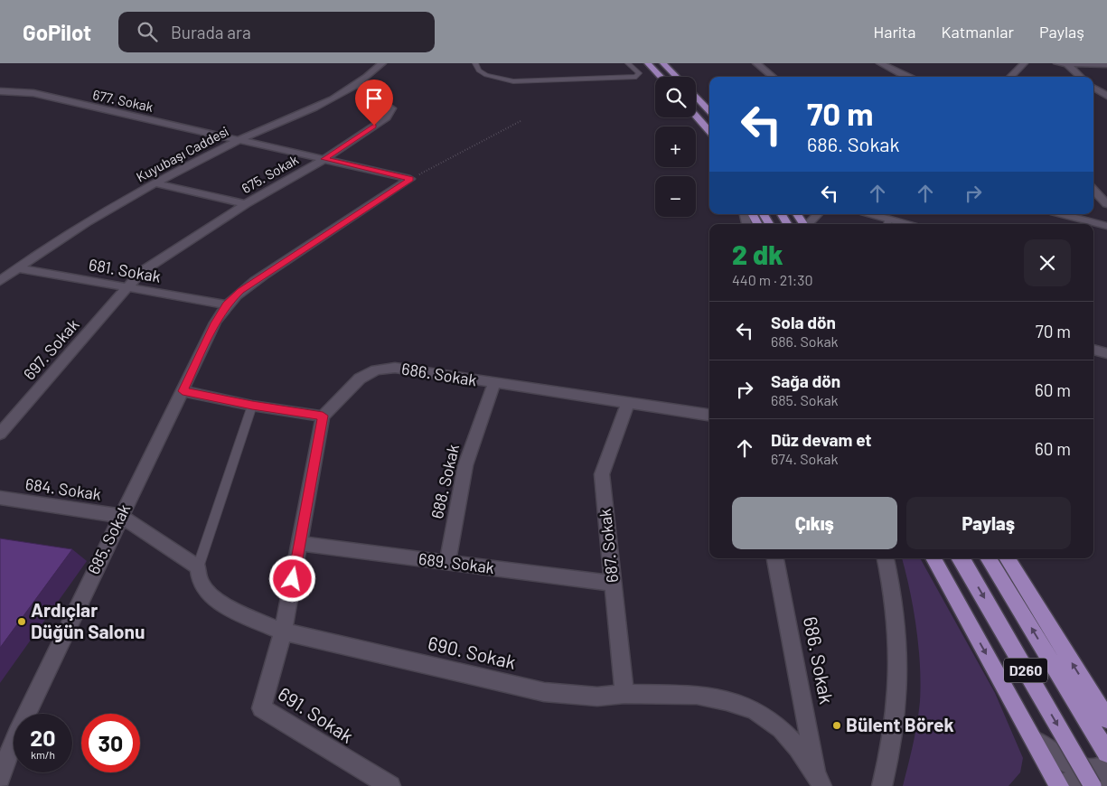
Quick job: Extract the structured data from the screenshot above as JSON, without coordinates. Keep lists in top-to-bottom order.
{
  "streets": {
    "highway": ["D260"],
    "street": [
      "677. Sokak",
      "Kuyubaşı Caddesi",
      "675. Sokak",
      "681. Sokak",
      "697. Sokak",
      "686. Sokak",
      "688. Sokak",
      "684. Sokak",
      "685. Sokak",
      "687. Sokak",
      "689. Sokak",
      "690. Sokak",
      "691. Sokak"
    ]
  },
  "crossings": [
    ["677. Sokak", "Kuyubaşı Caddesi"],
    ["677. Sokak", "675. Sokak"],
    ["677. Sokak", "685. Sokak"],
    ["Kuyubaşı Caddesi", "675. Sokak"],
    ["Kuyubaşı Caddesi", "681. Sokak"],
    ["675. Sokak", "681. Sokak"],
    ["675. Sokak", "697. Sokak"],
    ["681. Sokak", "697. Sokak"],
    ["681. Sokak", "685. Sokak"],
    ["686. Sokak", "688. Sokak"],
    ["686. Sokak", "687. Sokak"],
    ["686. Sokak", "690. Sokak"],
    ["686. Sokak", "691. Sokak"],
    ["688. Sokak", "689. Sokak"],
    ["684. Sokak", "685. Sokak"],
    ["687. Sokak", "689. Sokak"],
    ["687. Sokak", "690. Sokak"],
    ["689. Sokak", "691. Sokak"],
    ["690. Sokak", "691. Sokak"]
  ],
  "places": ["Ardıçlar Düğün Salonu", "Bülent Börek"],
  "page": {
    "header": "GoPilot",
    "search": "Burada ara",
    "nav": ["Harita", "Katmanlar", "Paylaş"],
    "map_buttons": ["+", "−"],
    "turn": ["70 m", "686. Sokak"],
    "heading": ["2 dk", "440 m · 21:30"],
    "list": [
      {
        "name": "Sola dön",
        "note": "686. Sokak",
        "value": "70 m"
      },
      {
        "name": "Sağa dön",
        "note": "685. Sokak",
        "value": "60 m"
      },
      {
        "name": "Düz devam et",
        "note": "674. Sokak",
        "value": "60 m"
      }
    ],
    "buttons": ["Çıkış", "Paylaş"],
    "speed": "20 km/h",
    "limit": "30"
  }
}
